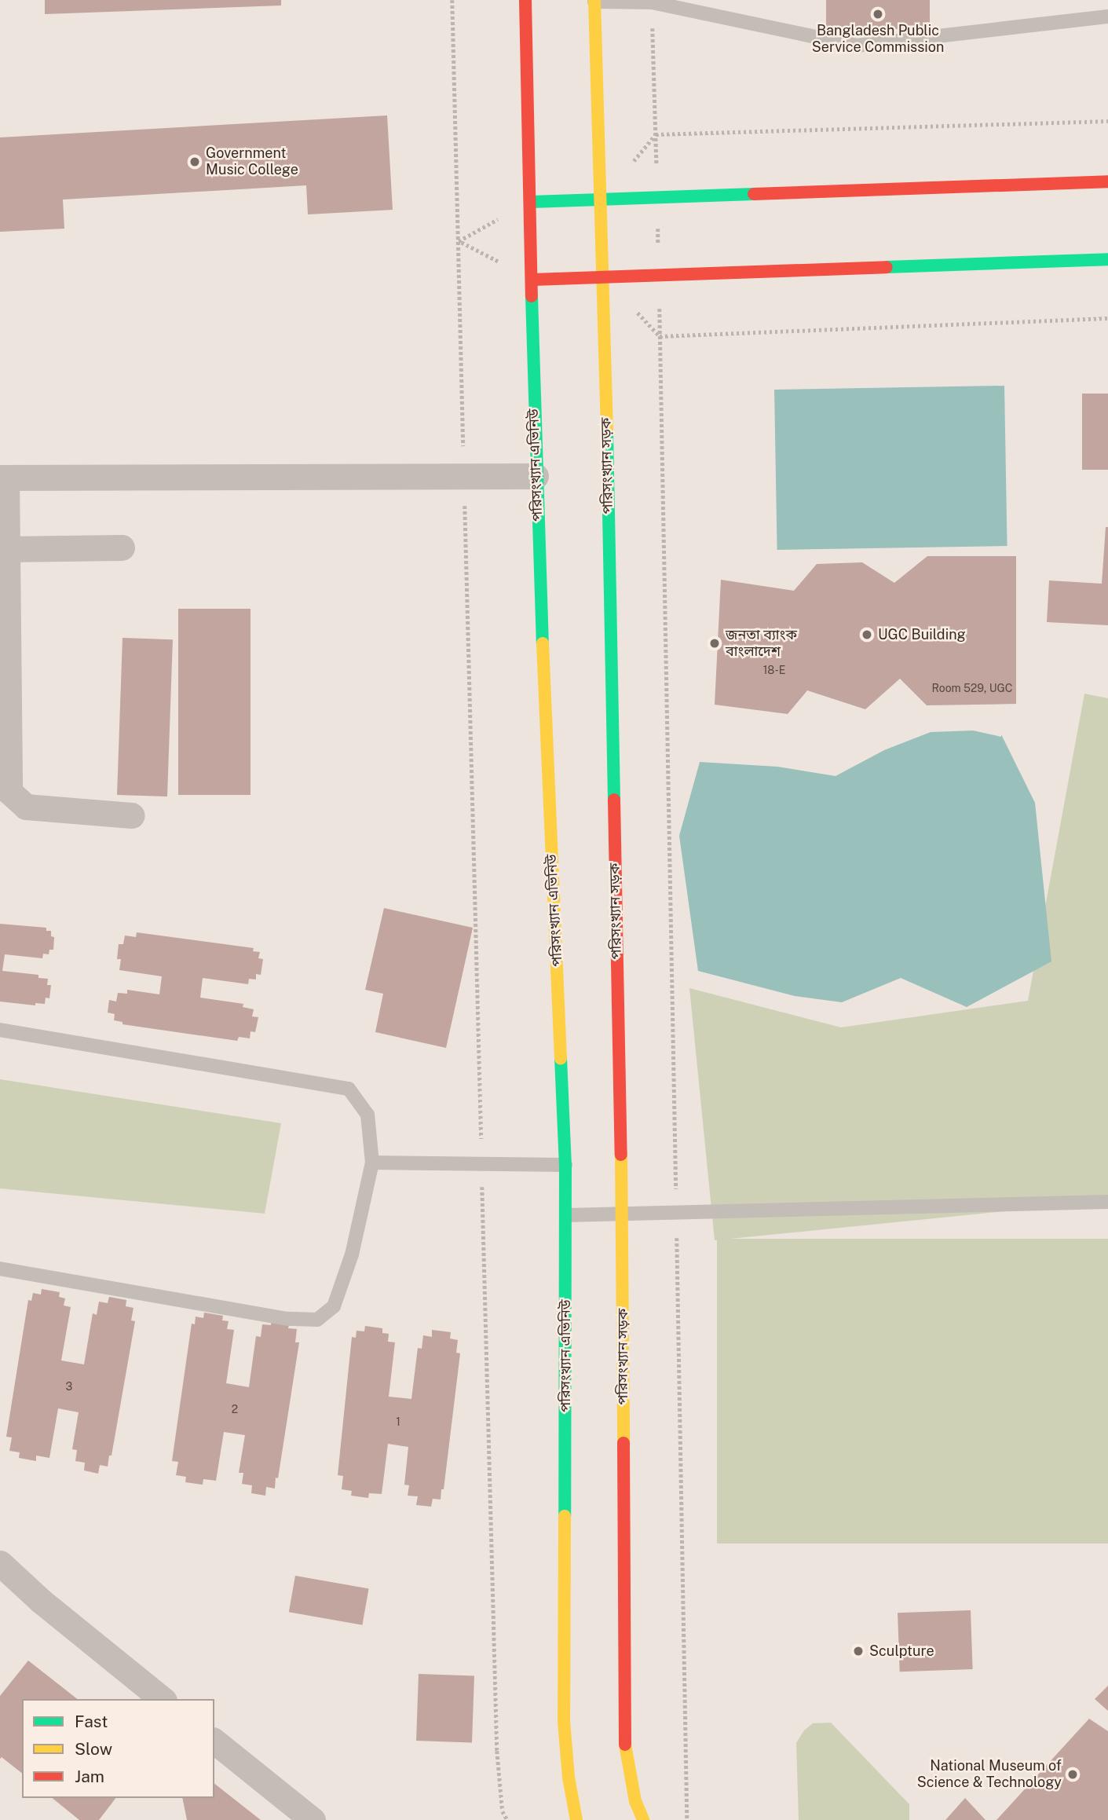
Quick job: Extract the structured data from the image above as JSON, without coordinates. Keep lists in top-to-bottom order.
{
  "streets": {
    "street": ["পরিসংখ্যান এভিনিউ", "পরিসংখ্যান সড়ক"]
  },
  "places": [
    "Bangladesh Public Service Commission",
    "Government Music College",
    "UGC Building",
    "জনতা ব্যাংক বাংলাদেশ",
    "Sculpture",
    "National Museum of Science & Technology"
  ],
  "house_numbers": [
    "18-E",
    "Room 529, UGC",
    "3",
    "2",
    "1"
  ],
  "legend": ["Fast", "Slow", "Jam"]
}
